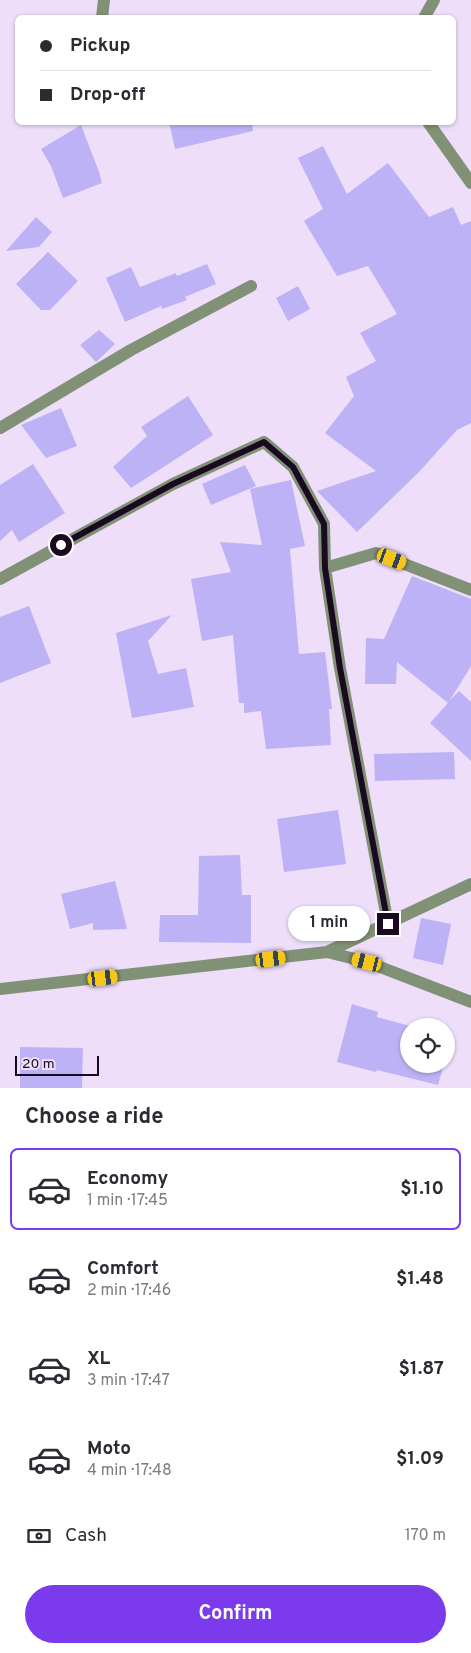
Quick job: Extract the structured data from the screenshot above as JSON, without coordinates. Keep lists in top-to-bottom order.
{
  "scale_bar": "20 m",
  "page": {
    "banner": ["Pickup", "Drop-off"],
    "bubble": "1 min",
    "scale": "20 m",
    "heading": "Choose a ride",
    "list": [
      {
        "name": "Economy",
        "note": "1 min · 17:45",
        "value": "$1.10"
      },
      {
        "name": "Comfort",
        "note": "2 min · 17:46",
        "value": "$1.48"
      },
      {
        "name": "XL",
        "note": "3 min · 17:47",
        "value": "$1.87"
      },
      {
        "name": "Moto",
        "note": "4 min · 17:48",
        "value": "$1.09"
      }
    ],
    "pay": ["Cash", "170 m"],
    "buttons": "Confirm"
  }
}
